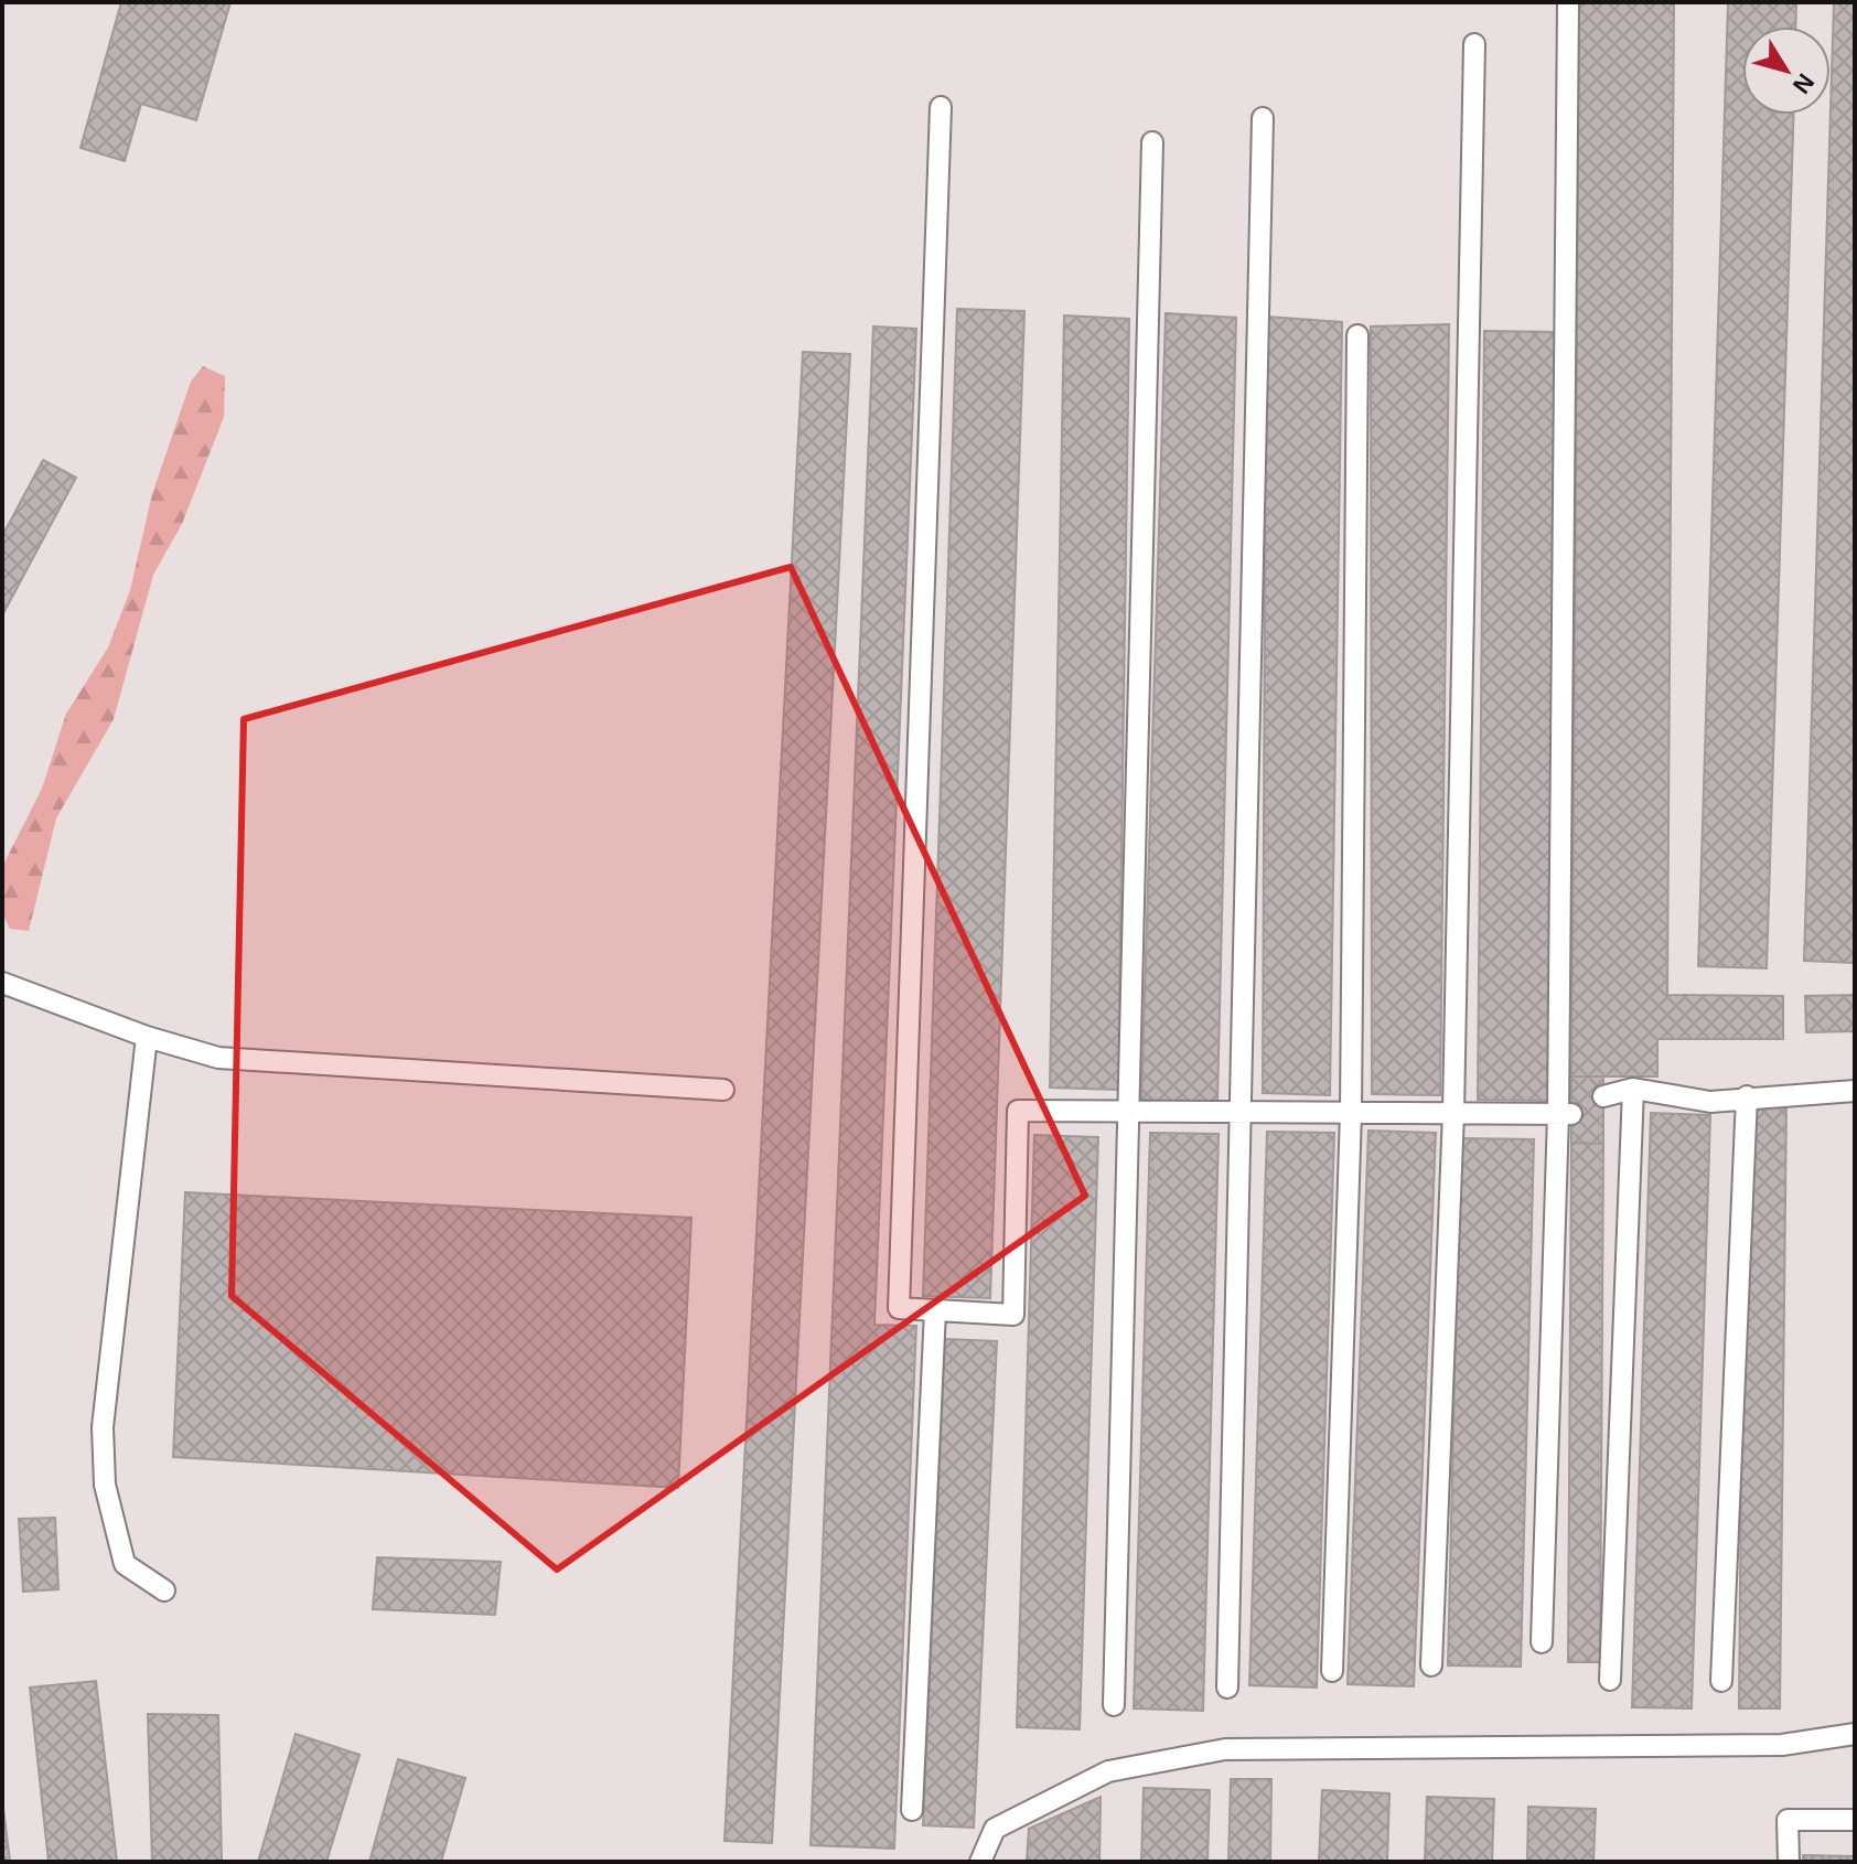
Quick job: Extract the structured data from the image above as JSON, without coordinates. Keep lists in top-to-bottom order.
{
  "north": "bottom right"
}
